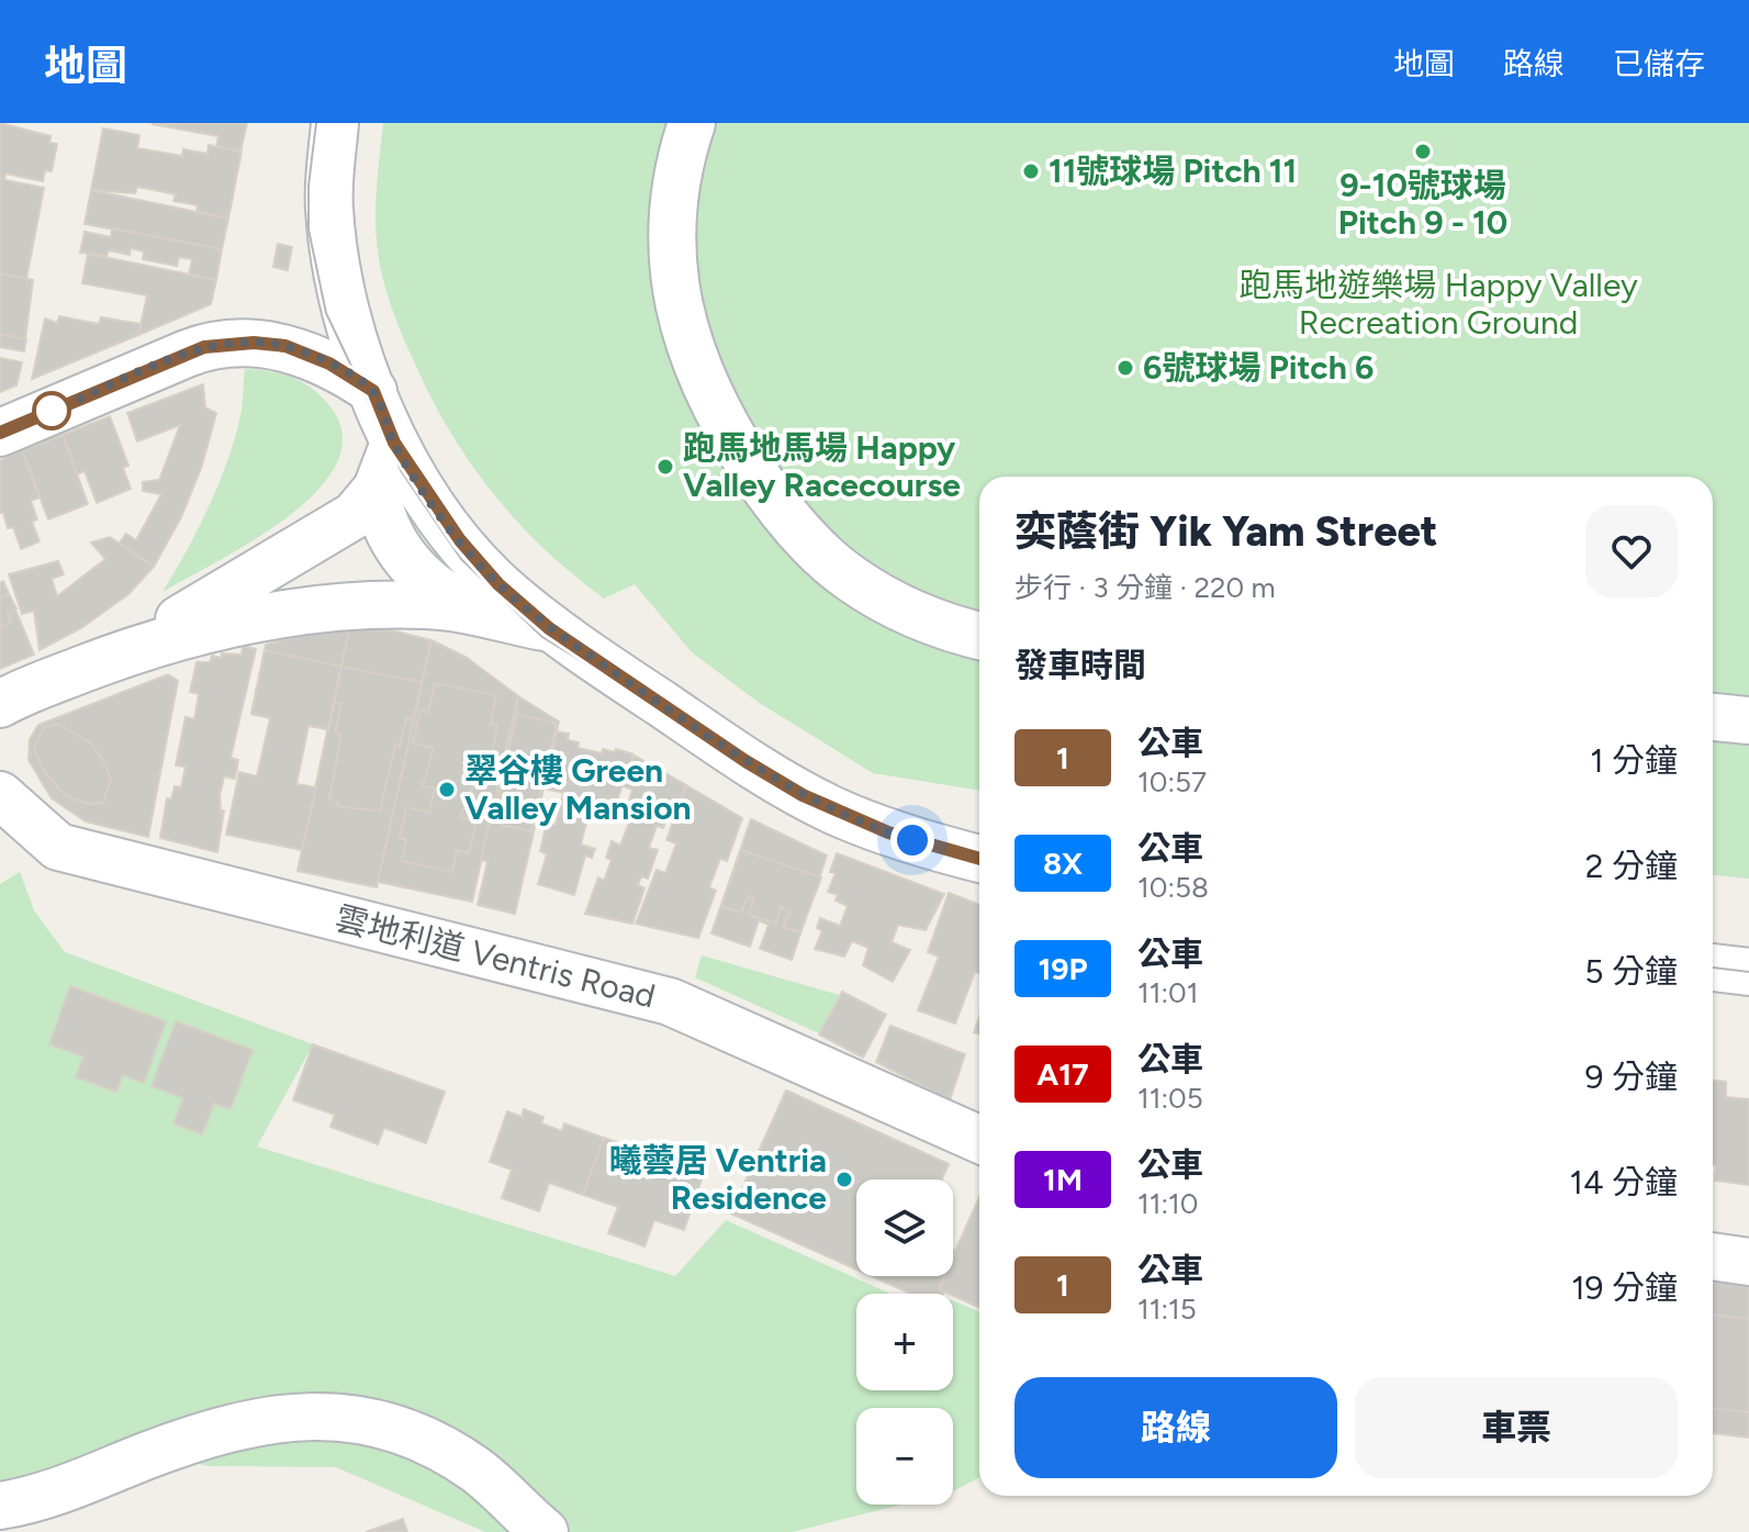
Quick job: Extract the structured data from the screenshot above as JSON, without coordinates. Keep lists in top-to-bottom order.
{
  "streets": {
    "street": ["雲地利道 Ventris Road"]
  },
  "parks": ["跑馬地遊樂場 Happy Valley Recreation Ground"],
  "places": [
    "9-10號球場 Pitch 9 - 10",
    "11號球場 Pitch 11",
    "6號球場 Pitch 6",
    "跑馬地馬場 Happy Valley Racecourse",
    "翠谷樓 Green Valley Mansion",
    "曦蕓居 Ventria Residence"
  ],
  "lines": ["bus line 1"],
  "page": {
    "header": "地圖",
    "nav": ["地圖", "路線", "已儲存"],
    "heading": [
      ["奕蔭街 Yik Yam Street", "步行 · 3 分鐘 · 220 m"],
      "發車時間"
    ],
    "list": [
      {
        "mark": "1",
        "name": "公車",
        "note": "10:57",
        "value": "1 分鐘"
      },
      {
        "mark": "8X",
        "name": "公車",
        "note": "10:58",
        "value": "2 分鐘"
      },
      {
        "mark": "19P",
        "name": "公車",
        "note": "11:01",
        "value": "5 分鐘"
      },
      {
        "mark": "A17",
        "name": "公車",
        "note": "11:05",
        "value": "9 分鐘"
      },
      {
        "mark": "1M",
        "name": "公車",
        "note": "11:10",
        "value": "14 分鐘"
      },
      {
        "mark": "1",
        "name": "公車",
        "note": "11:15",
        "value": "19 分鐘"
      }
    ],
    "map_buttons": ["+", "−"],
    "buttons": ["路線", "車票"]
  }
}
